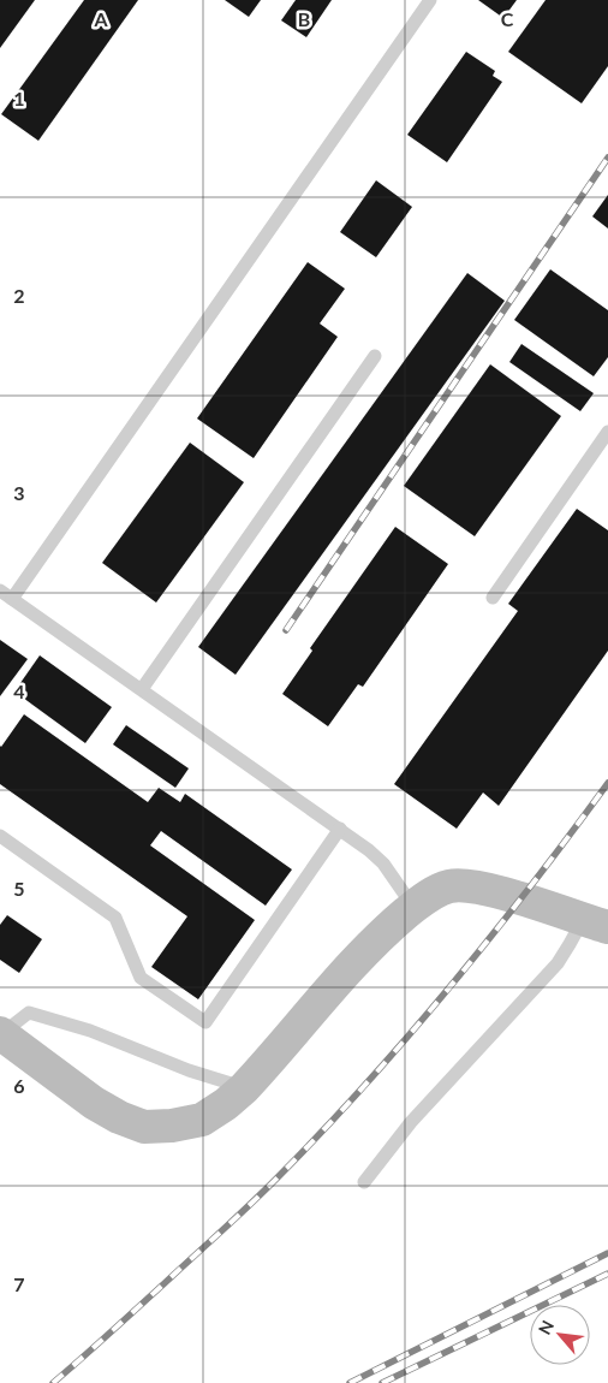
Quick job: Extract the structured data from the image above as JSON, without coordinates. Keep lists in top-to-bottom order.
{
  "north": "top left",
  "grid": {
    "columns": ["A", "B", "C"],
    "rows": [
      "1",
      "2",
      "3",
      "4",
      "5",
      "6",
      "7"
    ]
  }
}
